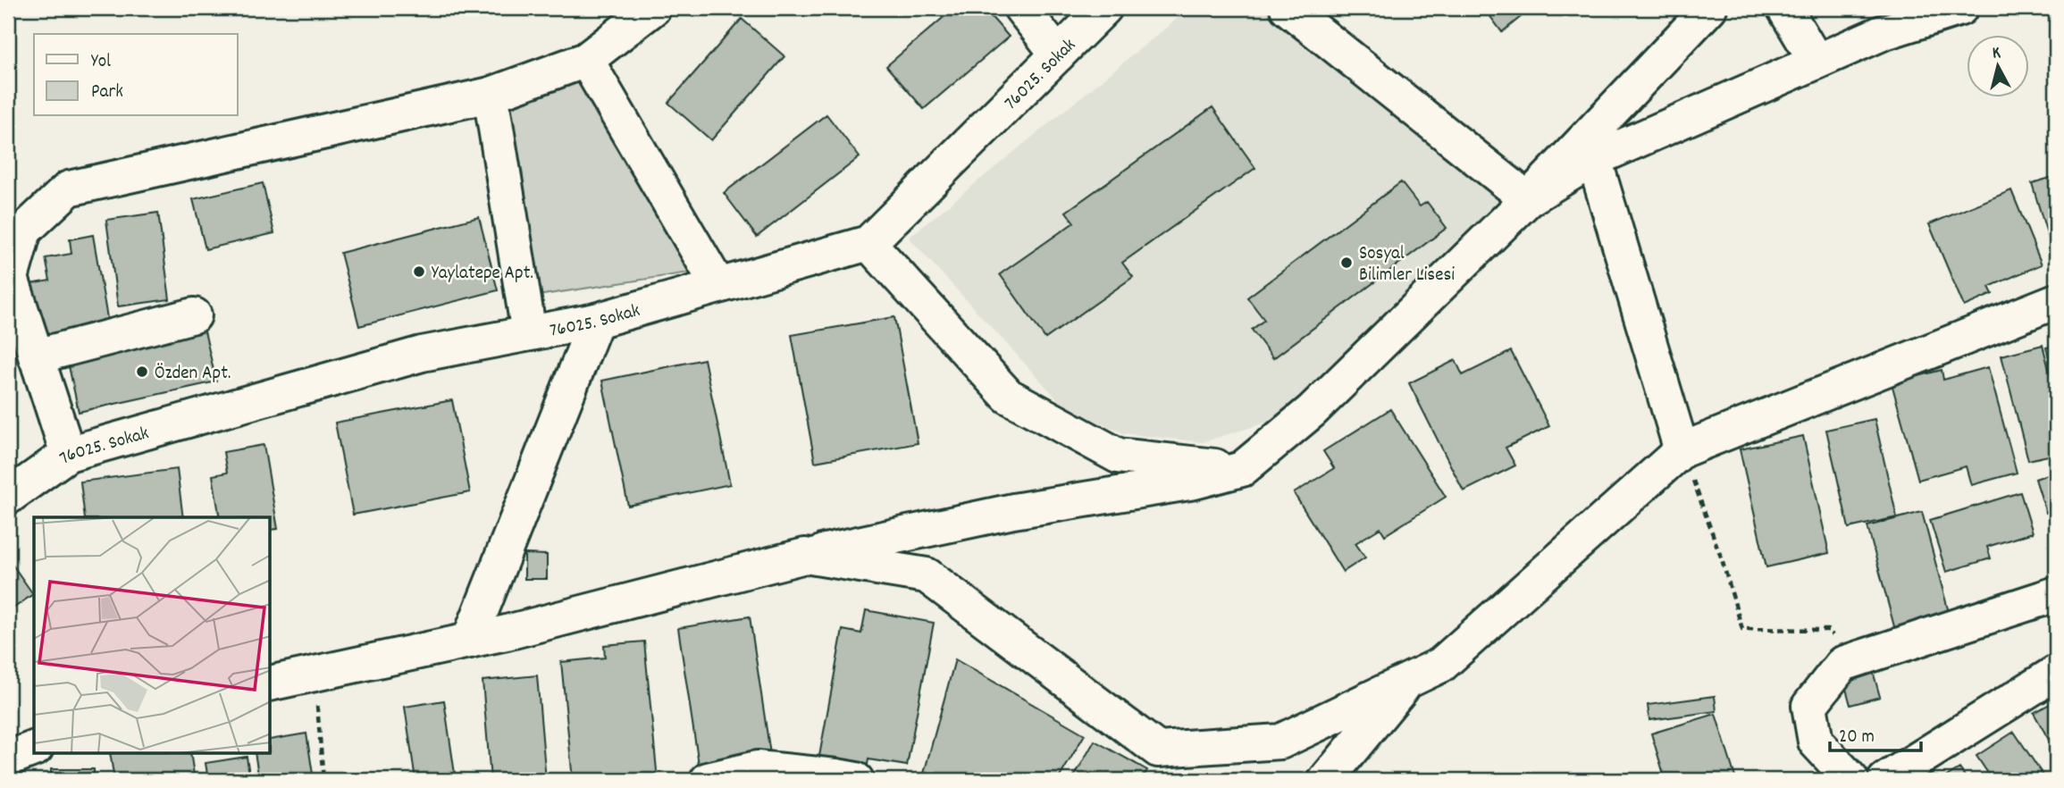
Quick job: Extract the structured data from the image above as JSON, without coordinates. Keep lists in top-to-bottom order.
{
  "streets": {
    "street": ["76025. Sokak"]
  },
  "places": ["Sosyal Bilimler Lisesi", "Yaylatepe Apt.", "Özden Apt."],
  "legend": ["Yol", "Park"],
  "scale_bar": "20 m",
  "north": "top"
}
